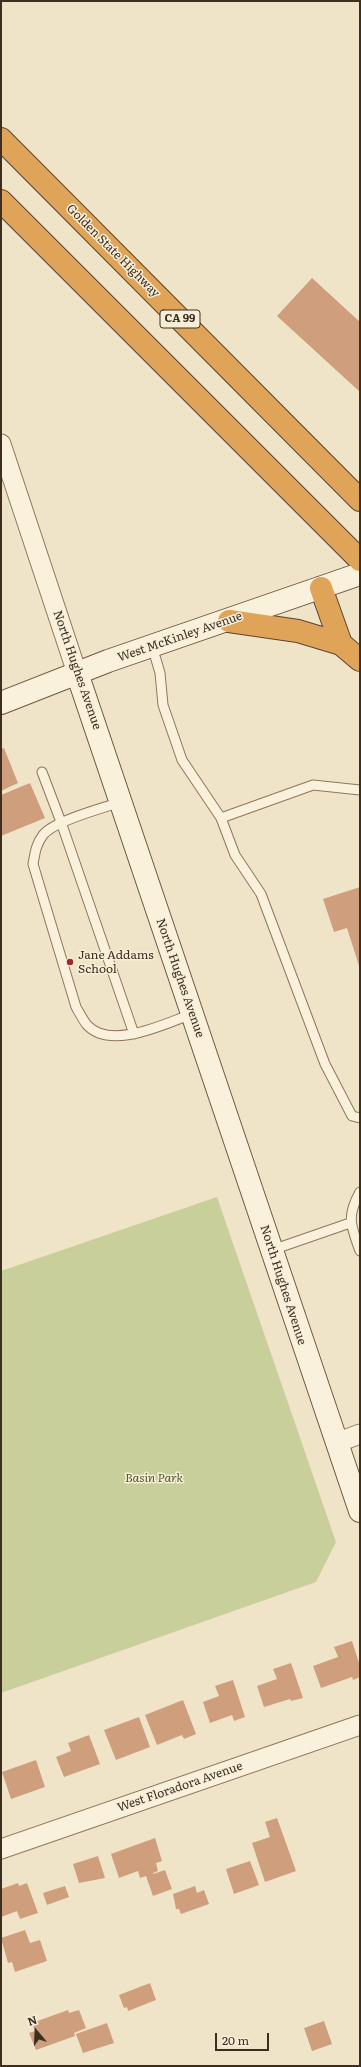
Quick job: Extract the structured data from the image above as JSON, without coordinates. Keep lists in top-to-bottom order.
{
  "streets": {
    "highway": ["Golden State Highway", "CA 99"],
    "street": ["West McKinley Avenue", "North Hughes Avenue", "West Floradora Avenue"]
  },
  "crossings": [
    ["West McKinley Avenue", "North Hughes Avenue"]
  ],
  "parks": ["Basin Park"],
  "places": ["Jane Addams School"],
  "scale_bar": "20 m",
  "north": "top"
}
